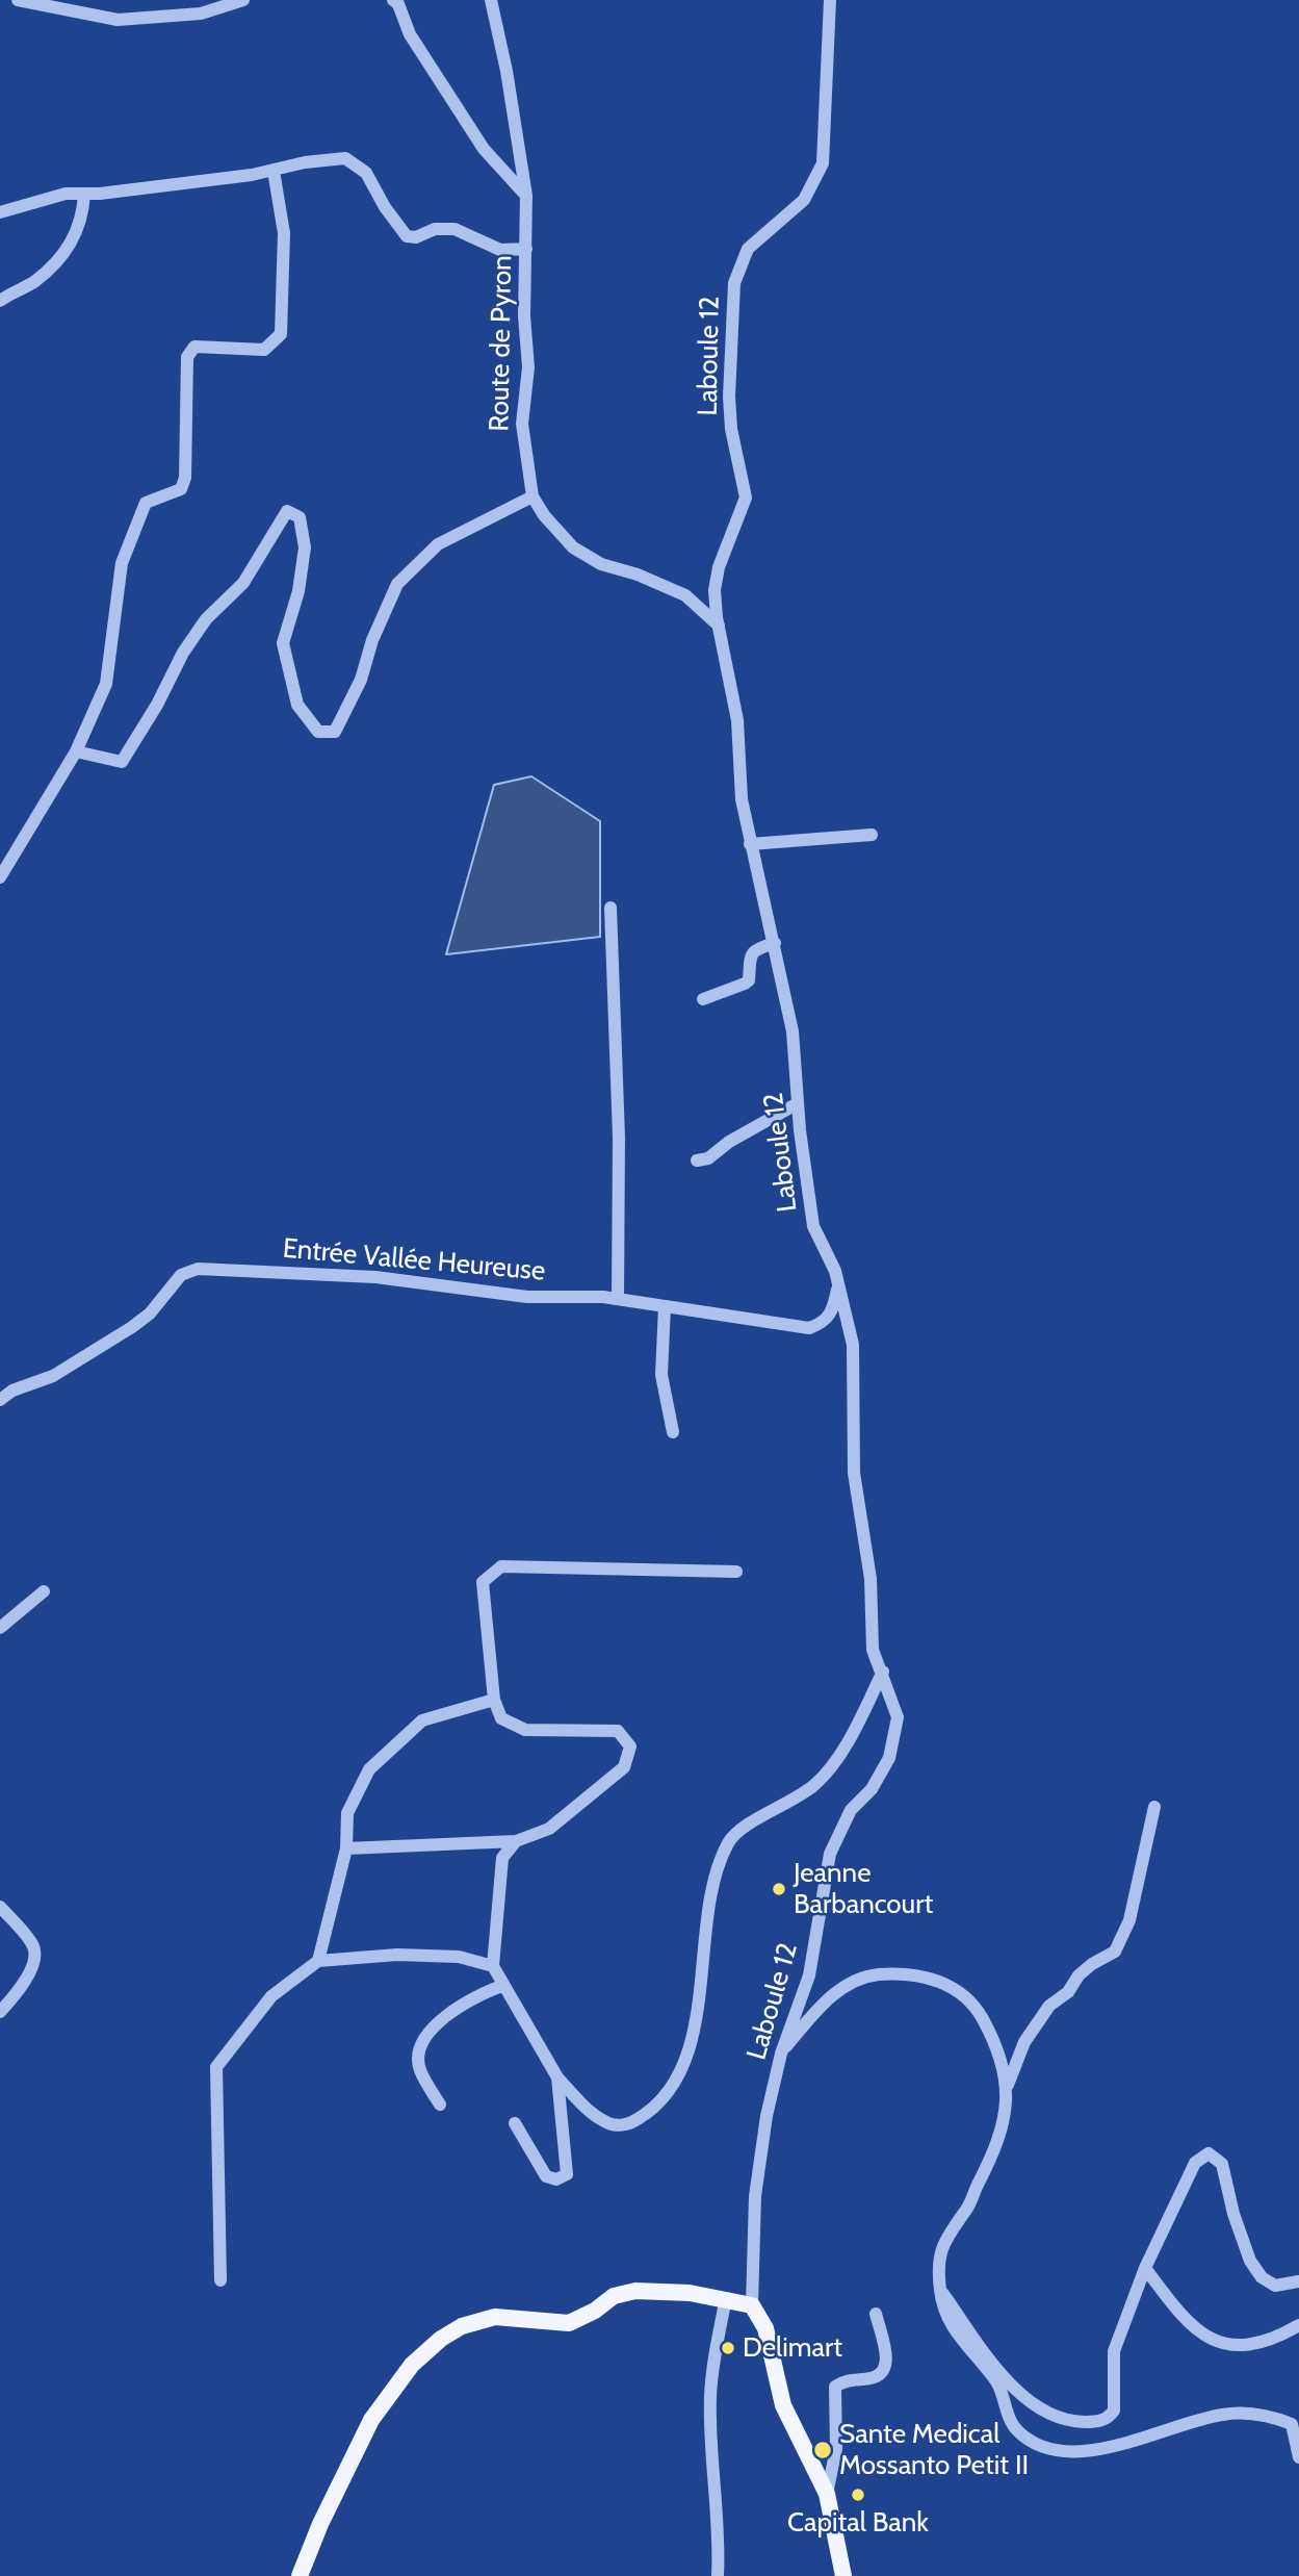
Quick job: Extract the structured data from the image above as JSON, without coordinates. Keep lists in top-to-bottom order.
{
  "streets": {
    "street": ["Route de Pyron", "Laboule 12", "Entrée Vallée Heureuse"]
  },
  "crossings": [
    ["Route de Pyron", "Laboule 12"],
    ["Laboule 12", "Entrée Vallée Heureuse"]
  ],
  "places": [
    "Jeanne Barbancourt",
    "Delimart",
    "Sante Medical Mossanto Petit II",
    "Capital Bank"
  ]
}
